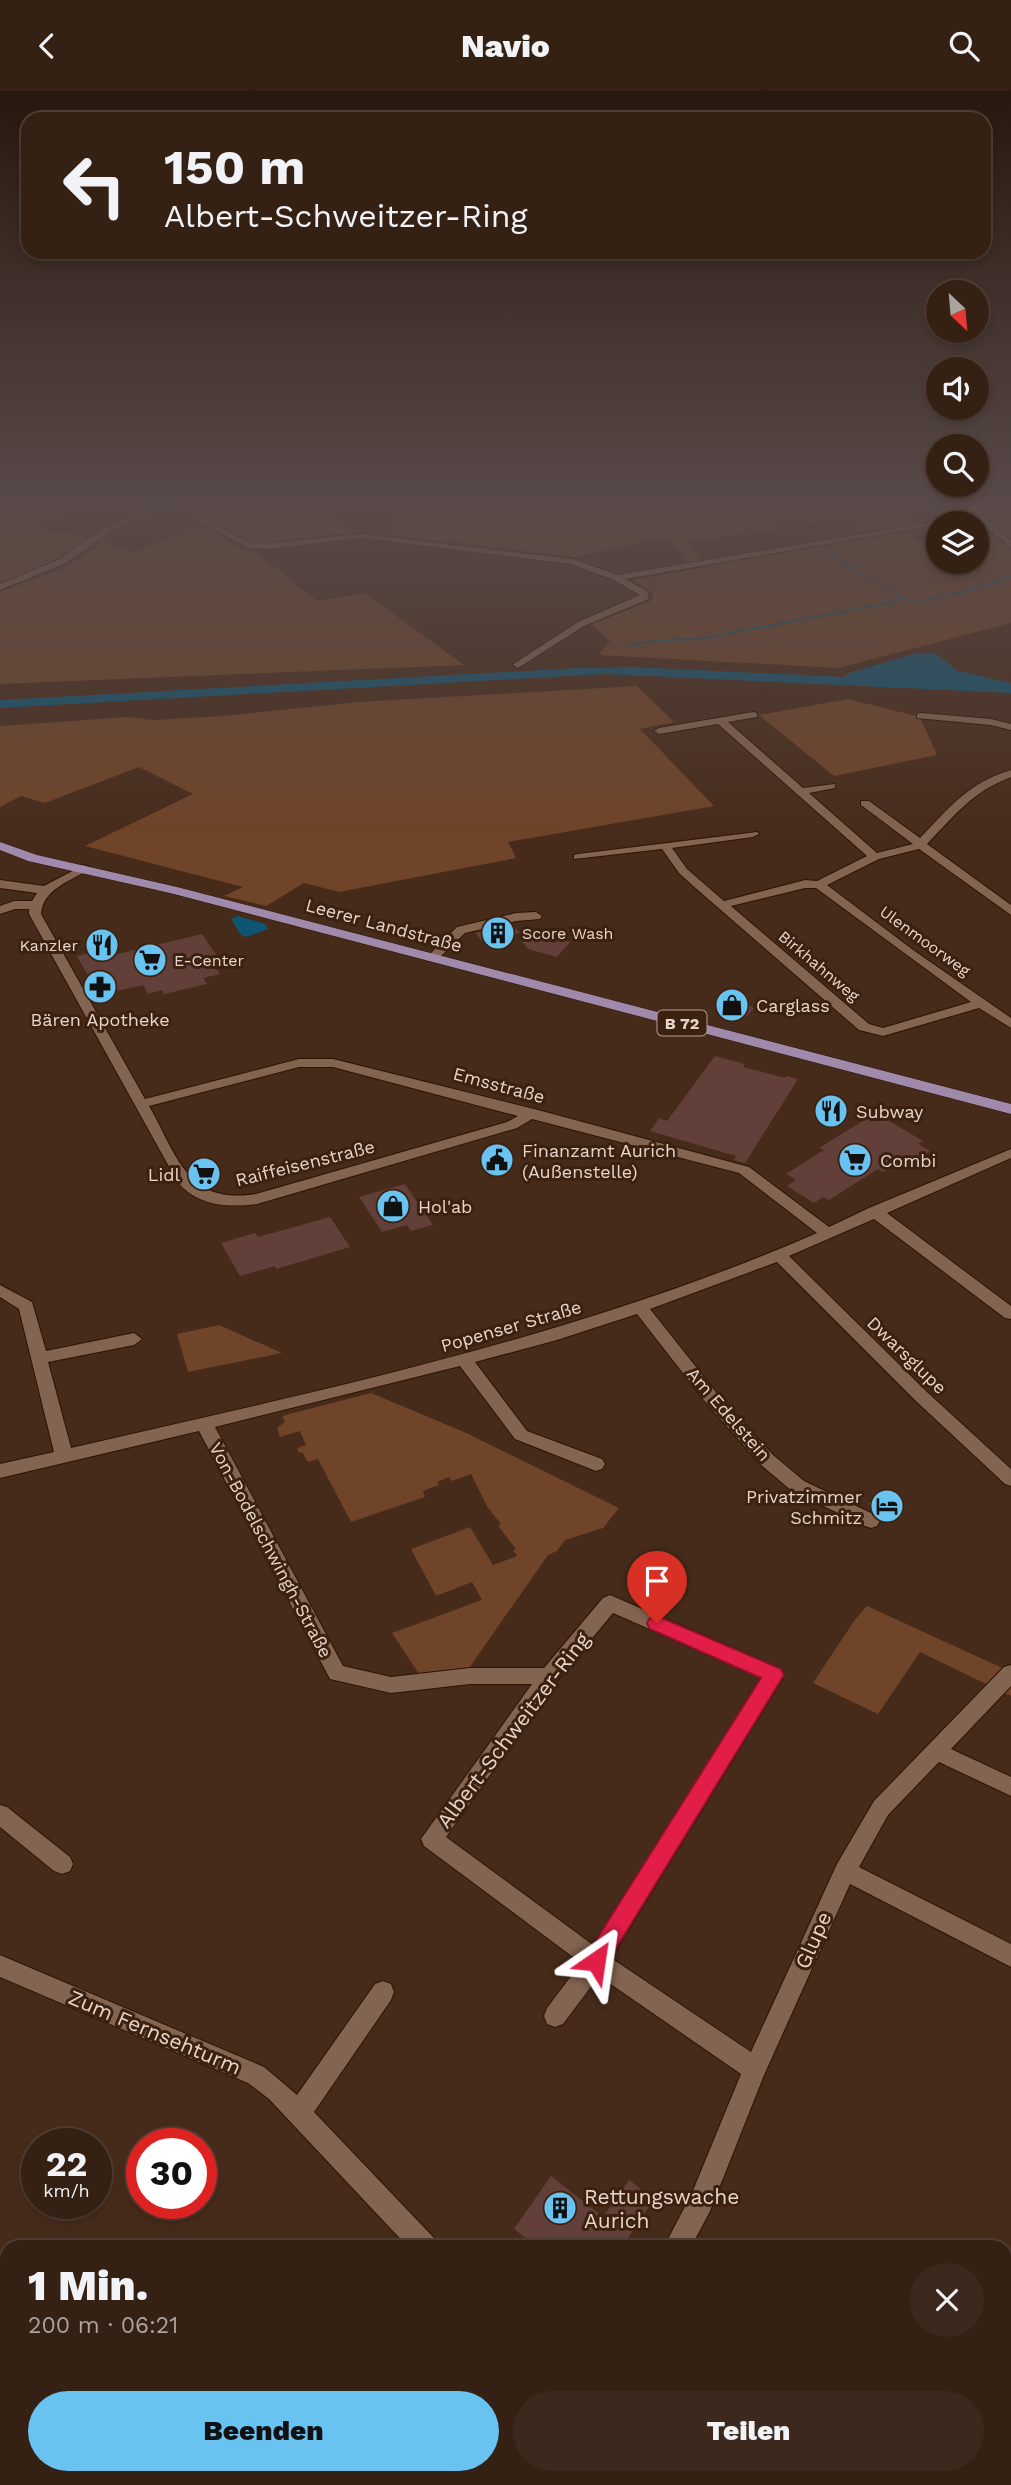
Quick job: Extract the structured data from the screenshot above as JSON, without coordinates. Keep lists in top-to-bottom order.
{
  "streets": {
    "main road": ["Leerer Landstraße", "B 72"],
    "street": [
      "Ulenmoorweg",
      "Birkhahnweg",
      "Emsstraße",
      "Raiffeisenstraße",
      "Popenser Straße",
      "Dwarsglupe",
      "Am Edelstein",
      "Von-Bodelschwingh-Straße",
      "Albert-Schweitzer-Ring",
      "Glupe",
      "Zum Fernsehturm"
    ]
  },
  "crossings": [
    ["Ulenmoorweg", "Birkhahnweg"],
    ["Emsstraße", "Raiffeisenstraße"],
    ["Emsstraße", "Popenser Straße"],
    ["Popenser Straße", "Dwarsglupe"],
    ["Popenser Straße", "Am Edelstein"],
    ["Popenser Straße", "Von-Bodelschwingh-Straße"],
    ["Von-Bodelschwingh-Straße", "Albert-Schweitzer-Ring"],
    ["Albert-Schweitzer-Ring", "Glupe"]
  ],
  "places": {
    "building": ["Score Wash", "Rettungswache Aurich"],
    "restaurant": ["Kanzler", "Subway"],
    "supermarket": ["E-Center", "Combi", "Lidl"],
    "pharmacy": ["Bären Apotheke"],
    "shop": ["Carglass", "Hol'ab"],
    "public building": ["Finanzamt Aurich (Außenstelle)"],
    "hotel": ["Privatzimmer Schmitz"]
  },
  "north": "bottom right",
  "page": {
    "header": "Navio",
    "turn": ["150 m", "Albert-Schweitzer-Ring"],
    "speed": "22 km/h",
    "limit": "30",
    "heading": ["1 Min.", "200 m · 06:21"],
    "buttons": ["Beenden", "Teilen"]
  }
}
